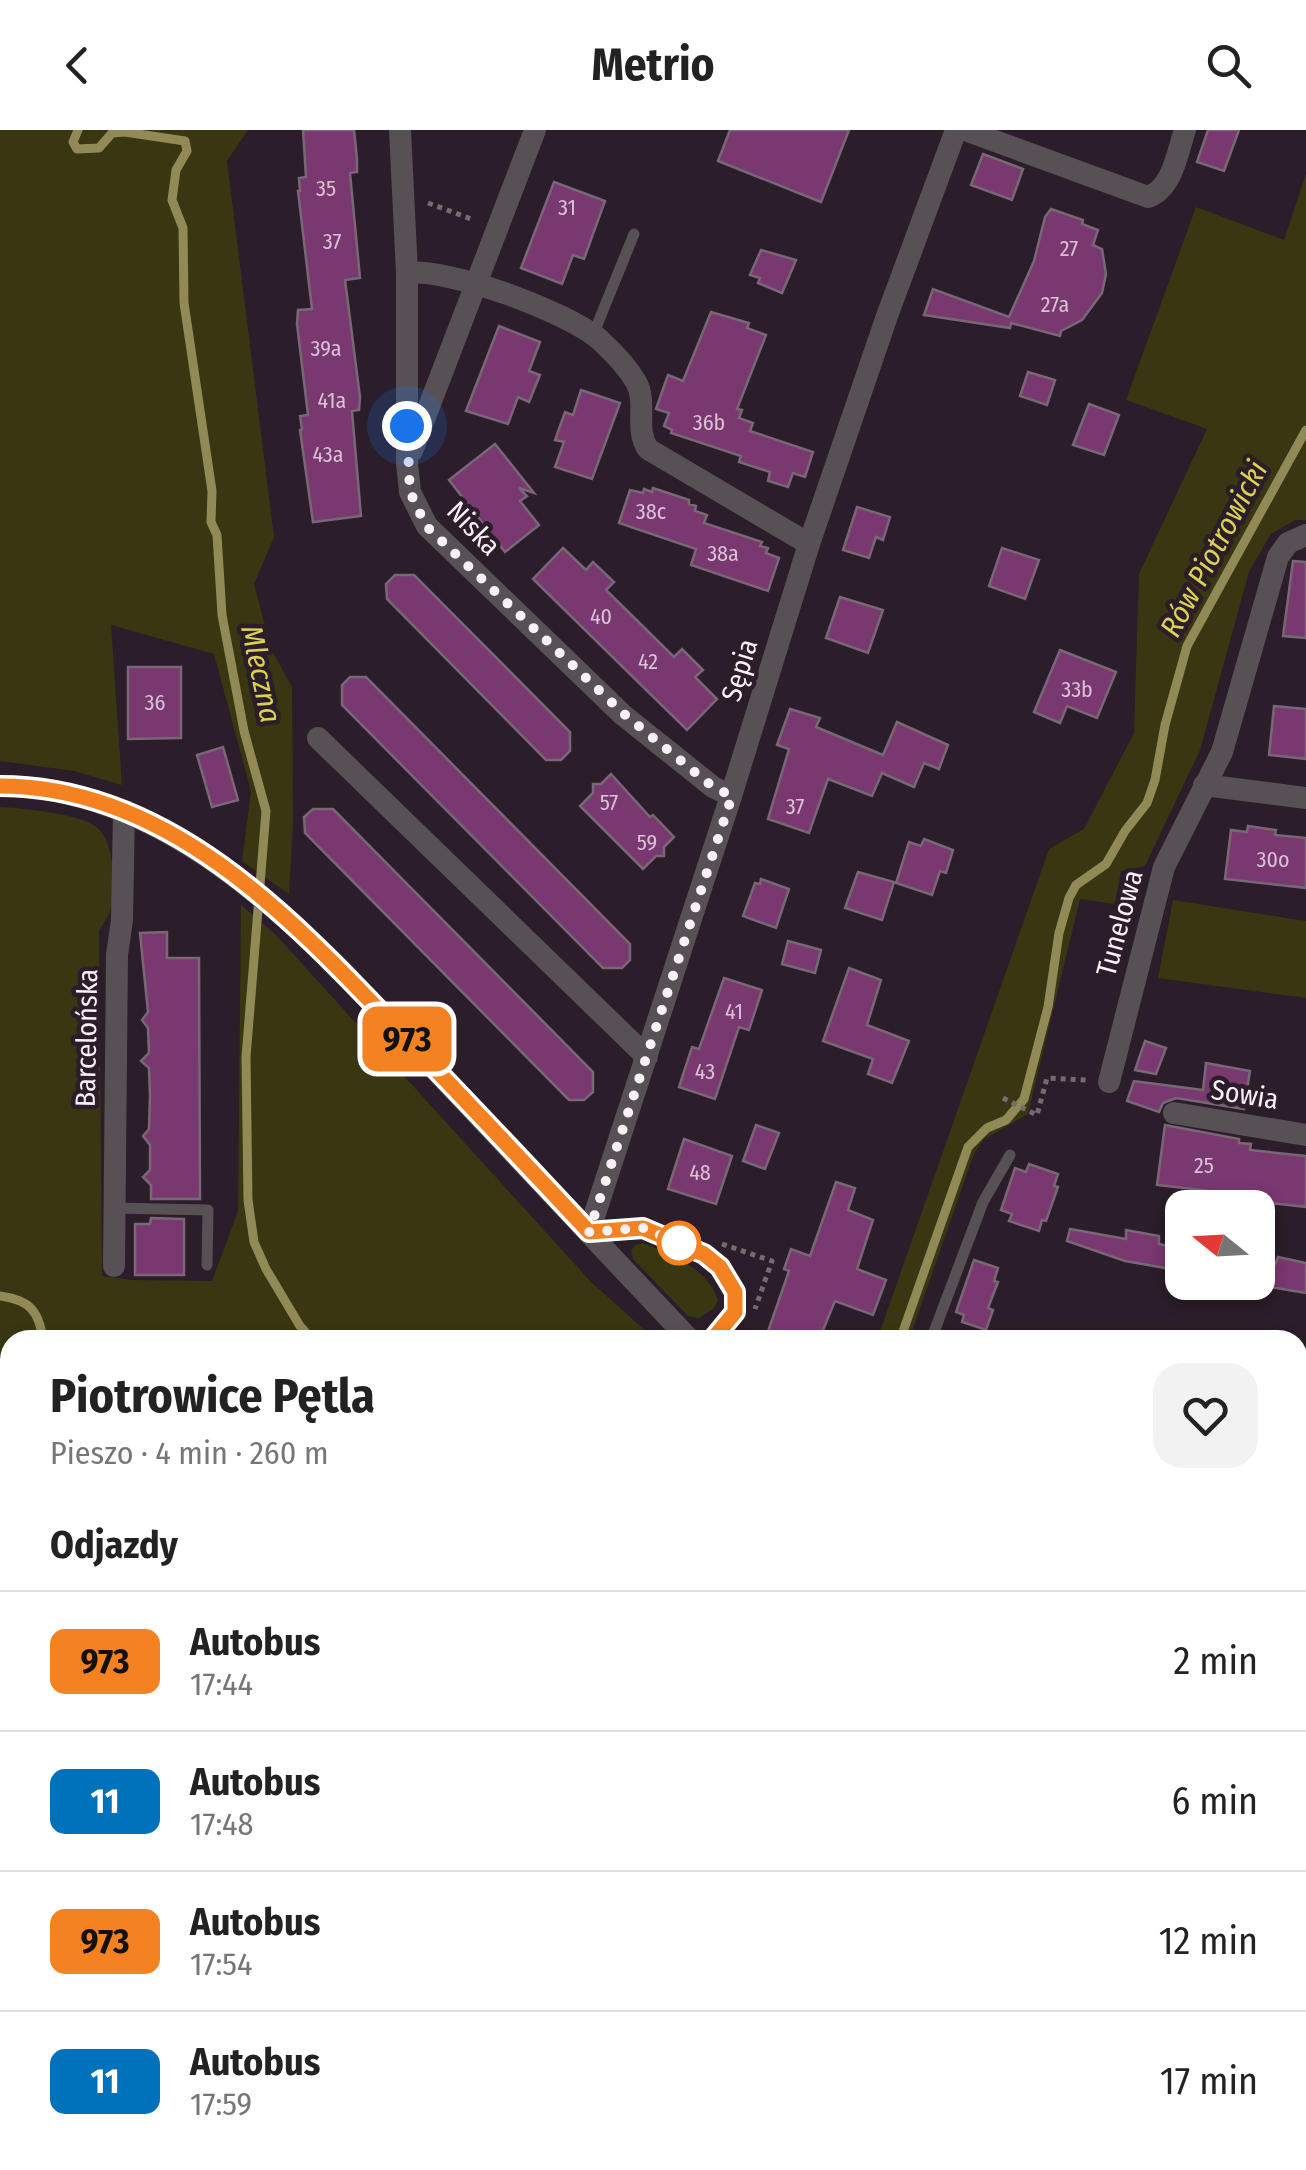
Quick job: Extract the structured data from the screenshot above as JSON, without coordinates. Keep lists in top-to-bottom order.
{
  "streets": {
    "street": [
      "Niska",
      "Sępia",
      "Tunelowa",
      "Barcelońska",
      "Sowia"
    ]
  },
  "crossings": [
    ["Niska", "Sępia"]
  ],
  "water": ["Rów Piotrowicki", "Mleczna"],
  "lines": ["bus line 973"],
  "house_numbers": [
    "35",
    "31",
    "37",
    "27",
    "27a",
    "39a",
    "41a",
    "36b",
    "43a",
    "38c",
    "38a",
    "40",
    "42",
    "33b",
    "36",
    "57",
    "37",
    "59",
    "30o",
    "41",
    "43",
    "25",
    "48"
  ],
  "north": "left",
  "page": {
    "header": "Metrio",
    "on_map": "973",
    "heading": [
      ["Piotrowice Pętla", "Pieszo · 4 min · 260 m"],
      "Odjazdy"
    ],
    "list": [
      {
        "mark": "973",
        "name": "Autobus",
        "note": "17:44",
        "value": "2 min"
      },
      {
        "mark": "11",
        "name": "Autobus",
        "note": "17:48",
        "value": "6 min"
      },
      {
        "mark": "973",
        "name": "Autobus",
        "note": "17:54",
        "value": "12 min"
      },
      {
        "mark": "11",
        "name": "Autobus",
        "note": "17:59",
        "value": "17 min"
      }
    ]
  }
}
